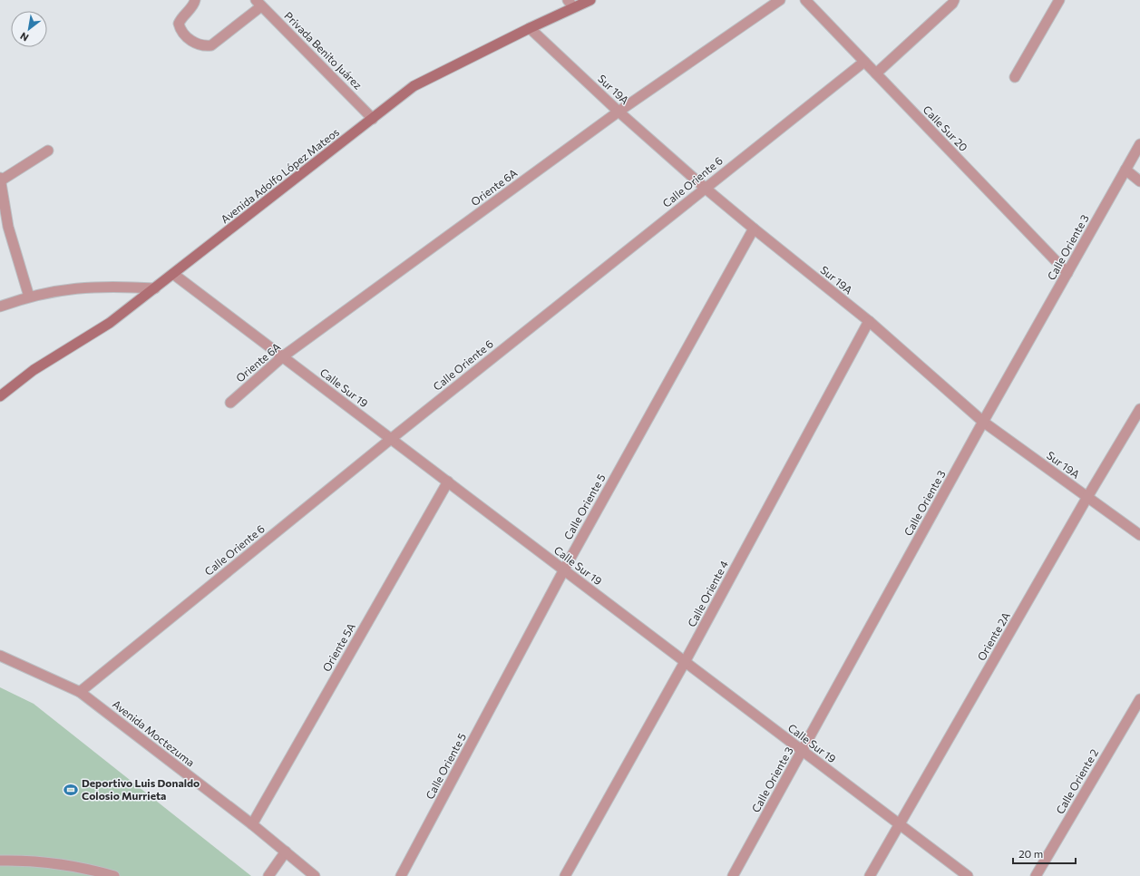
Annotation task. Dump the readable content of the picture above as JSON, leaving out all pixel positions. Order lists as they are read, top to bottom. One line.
{"streets":{"main road":["Avenida Adolfo López Mateos"],"street":["Privada Benito Juárez","Sur 19A","Calle Sur 20","Calle Oriente 6","Oriente 6A","Calle Oriente 3","Calle Sur 19","Calle Oriente 5","Calle Oriente 4","Oriente 2A","Oriente 5A","Avenida Moctezuma","Calle Oriente 2"]},"crossings":[["Privada Benito Juárez","Avenida Adolfo López Mateos"],["Sur 19A","Avenida Adolfo López Mateos"],["Sur 19A","Calle Oriente 6"],["Sur 19A","Oriente 6A"],["Sur 19A","Calle Oriente 3"],["Sur 19A","Calle Oriente 5"],["Sur 19A","Calle Oriente 4"],["Sur 19A","Oriente 2A"],["Calle Sur 20","Calle Oriente 6"],["Calle Sur 20","Calle Oriente 3"],["Avenida Adolfo López Mateos","Calle Sur 19"],["Calle Oriente 6","Calle Sur 19"],["Calle Oriente 6","Avenida Moctezuma"],["Oriente 6A","Calle Sur 19"],["Calle Oriente 3","Calle Sur 19"],["Calle Sur 19","Calle Oriente 5"],["Calle Sur 19","Calle Oriente 4"],["Calle Sur 19","Oriente 2A"],["Calle Sur 19","Oriente 5A"],["Oriente 5A","Avenida Moctezuma"]],"places":{"sports":["Deportivo Luis Donaldo Colosio Murrieta"]},"scale_bar":"20 m","north":"bottom left"}
